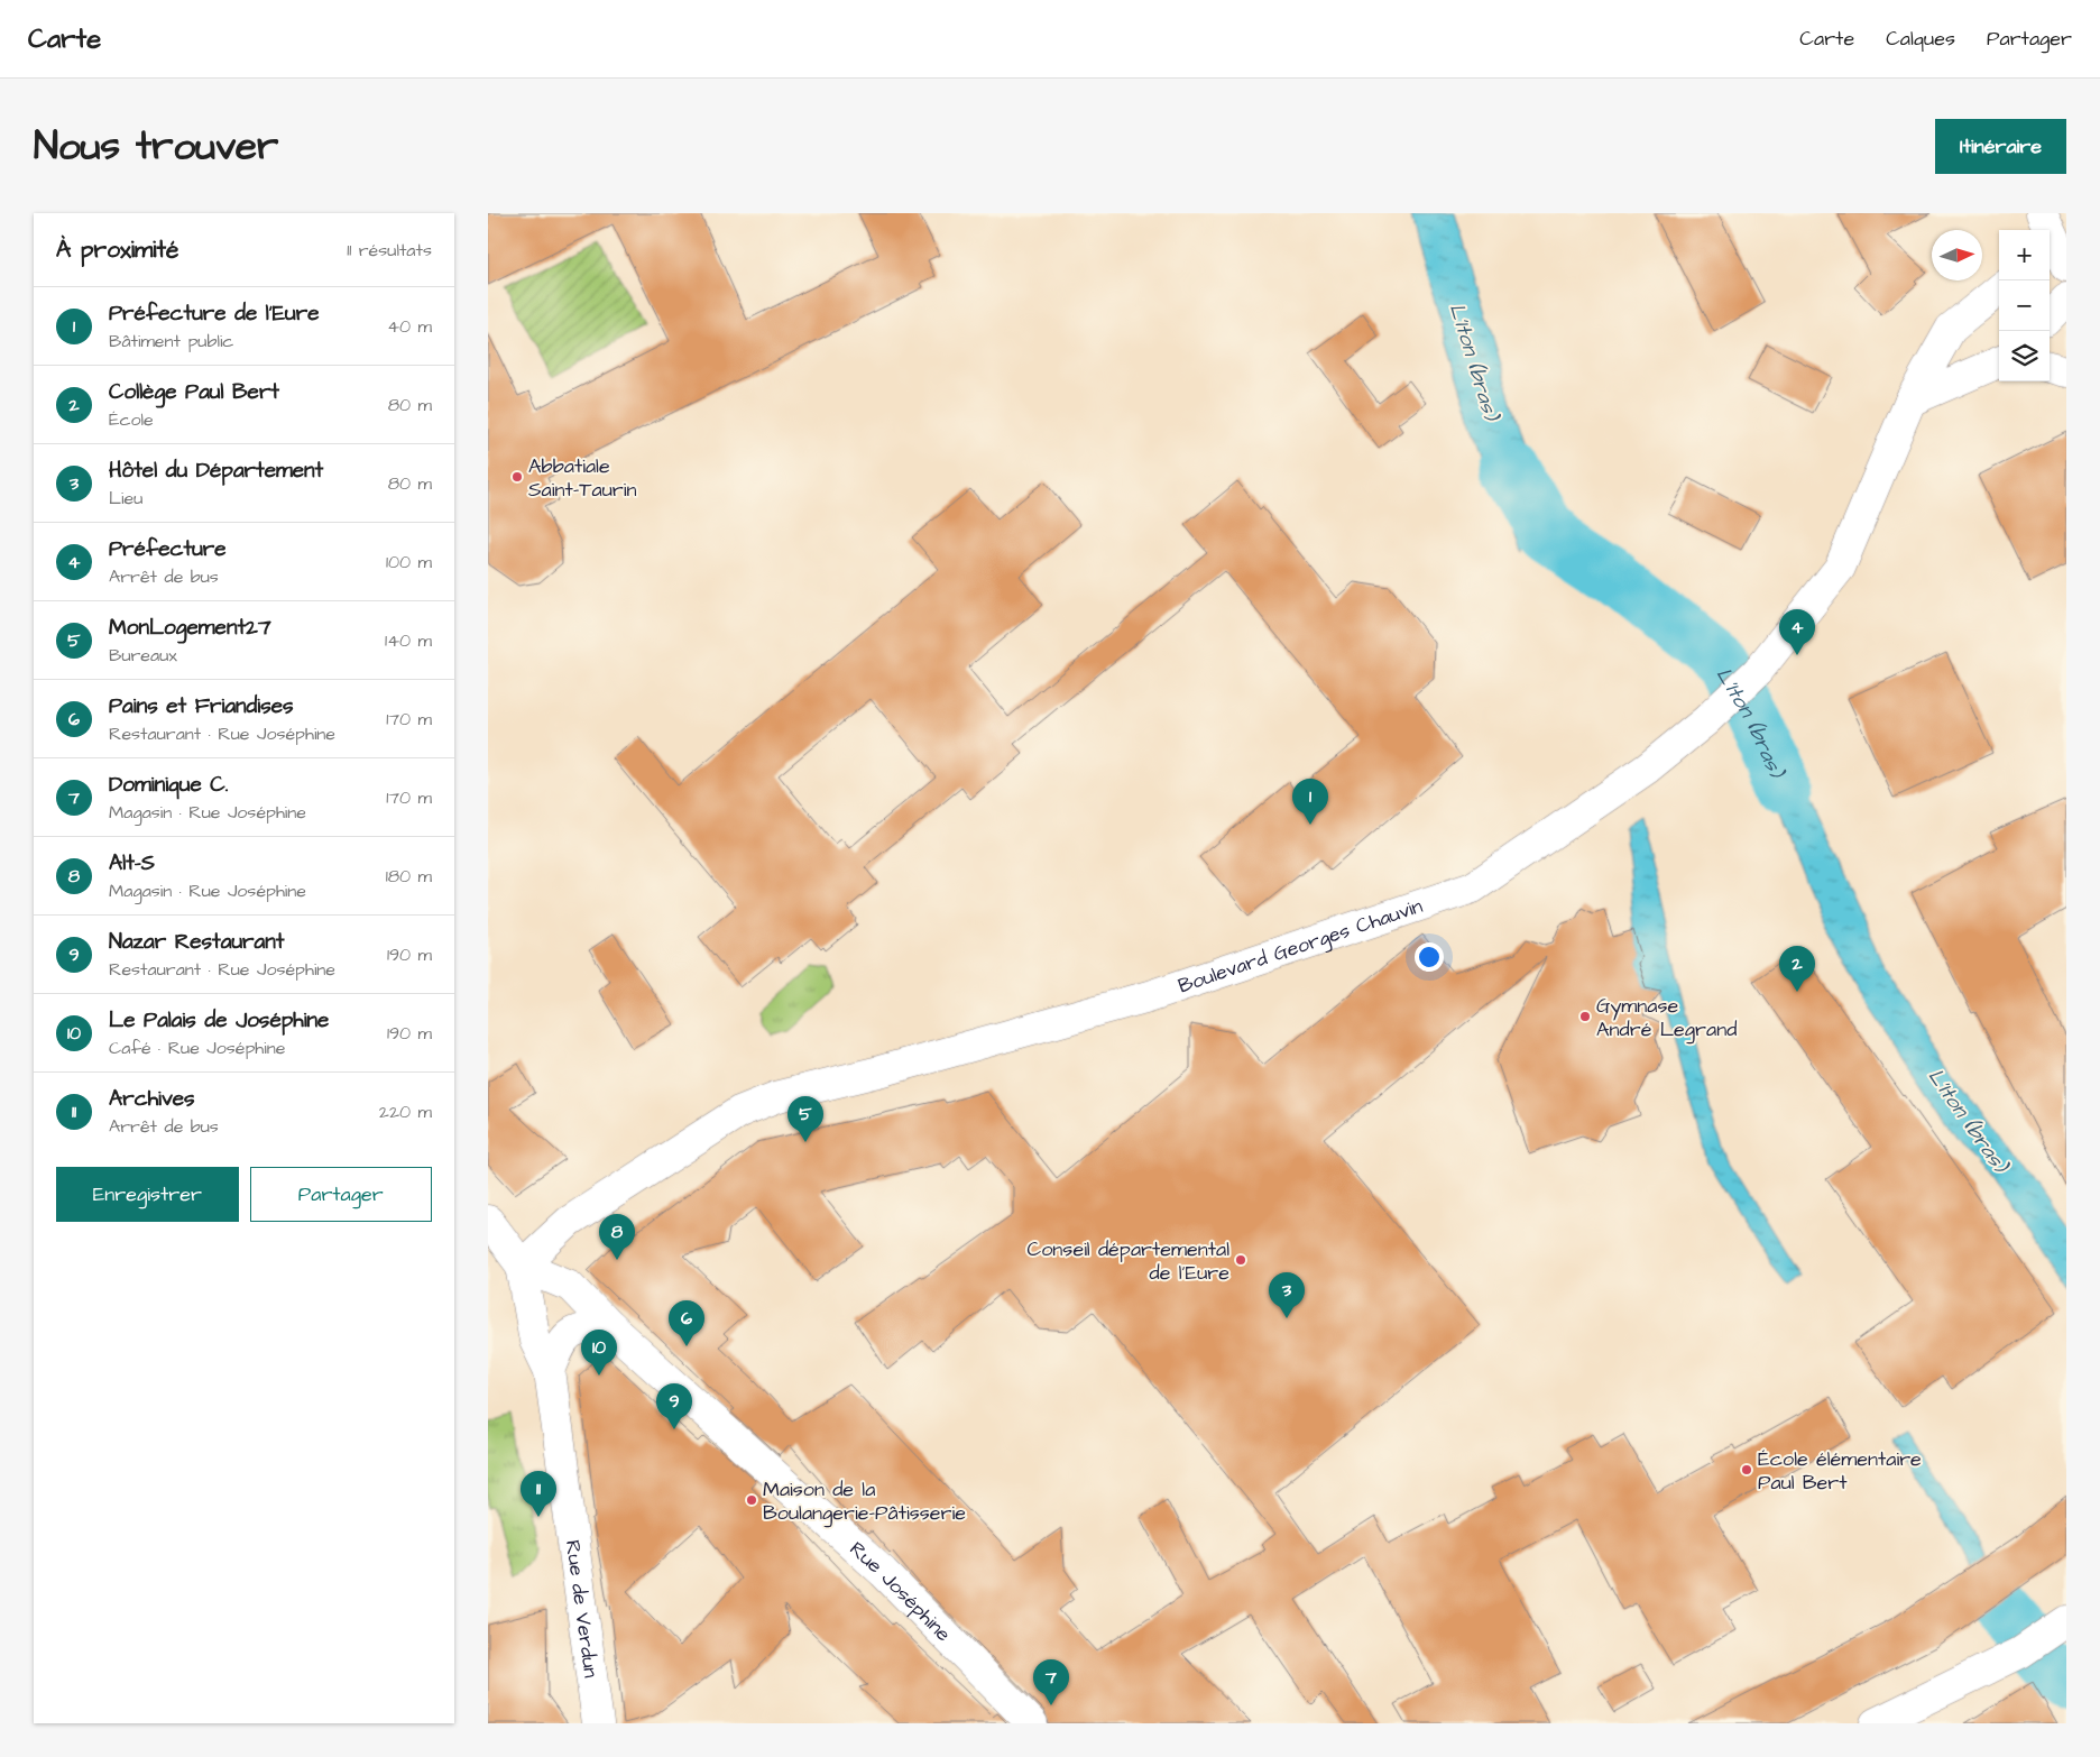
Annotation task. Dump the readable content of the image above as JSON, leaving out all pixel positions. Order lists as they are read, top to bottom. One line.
{"streets":{"street":["Boulevard Georges Chauvin","Rue Joséphine","Rue de Verdun"]},"crossings":[["Boulevard Georges Chauvin","Rue Joséphine"],["Boulevard Georges Chauvin","Rue de Verdun"],["Rue Joséphine","Rue de Verdun"]],"water":["L'Iton (bras)"],"places":["Abbatiale Saint-Taurin","Gymnase André Legrand","Conseil départemental de l'Eure","École élémentaire Paul Bert","Maison de la Boulangerie-Pâtisserie"],"north":"right","page":{"header":"Carte","nav":["Carte","Calques","Partager"],"title":"Nous trouver","buttons":["Itinéraire",["Enregistrer","Partager"]],"heading":["À proximité","11 résultats"],"map_buttons":["+","−"],"list":[{"mark":"1","name":"Préfecture de l'Eure","note":"Bâtiment public","value":"40 m"},{"mark":"2","name":"Collège Paul Bert","note":"École","value":"80 m"},{"mark":"3","name":"Hôtel du Département","note":"Lieu","value":"80 m"},{"mark":"4","name":"Préfecture","note":"Arrêt de bus","value":"100 m"},{"mark":"5","name":"MonLogement27","note":"Bureaux","value":"140 m"},{"mark":"6","name":"Pains et Friandises","note":"Restaurant · Rue Joséphine","value":"170 m"},{"mark":"7","name":"Dominique C.","note":"Magasin · Rue Joséphine","value":"170 m"},{"mark":"8","name":"Alt-S","note":"Magasin · Rue Joséphine","value":"180 m"},{"mark":"9","name":"Nazar Restaurant","note":"Restaurant · Rue Joséphine","value":"190 m"},{"mark":"10","name":"Le Palais de Joséphine","note":"Café · Rue Joséphine","value":"190 m"},{"mark":"11","name":"Archives","note":"Arrêt de bus","value":"220 m"}],"pins":["4","1","2","5","8","3","6","10","9","11","7"]}}
